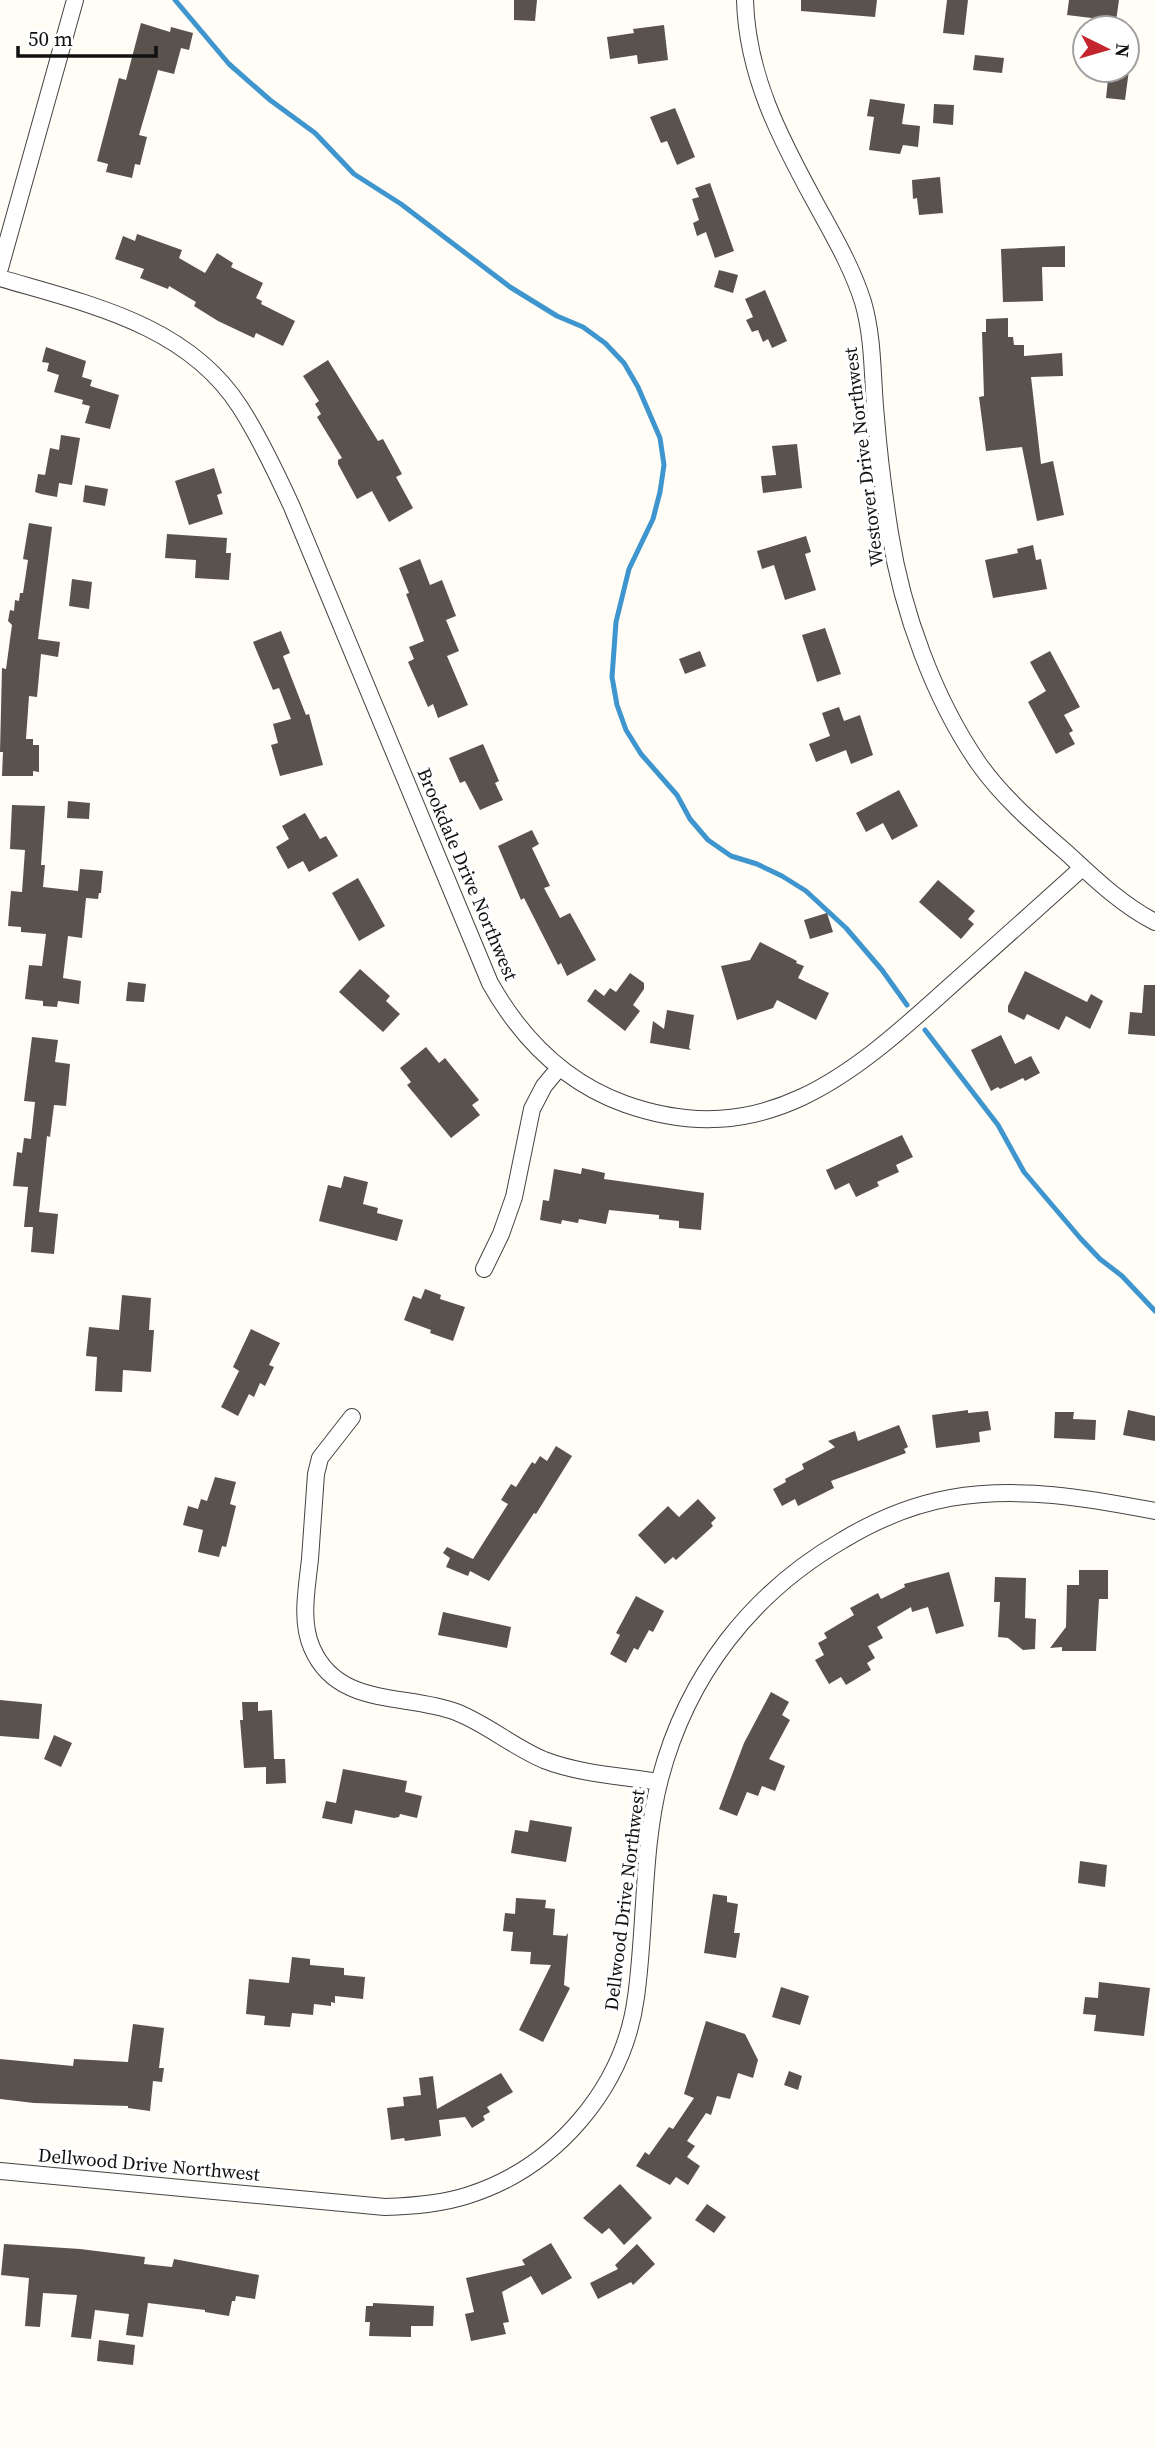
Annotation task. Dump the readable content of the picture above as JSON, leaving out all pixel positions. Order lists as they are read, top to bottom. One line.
{"streets":{"street":["Westover Drive Northwest","Brookdale Drive Northwest","Dellwood Drive Northwest"]},"crossings":[["Westover Drive Northwest","Brookdale Drive Northwest"]],"scale_bar":"50 m","north":"right"}
